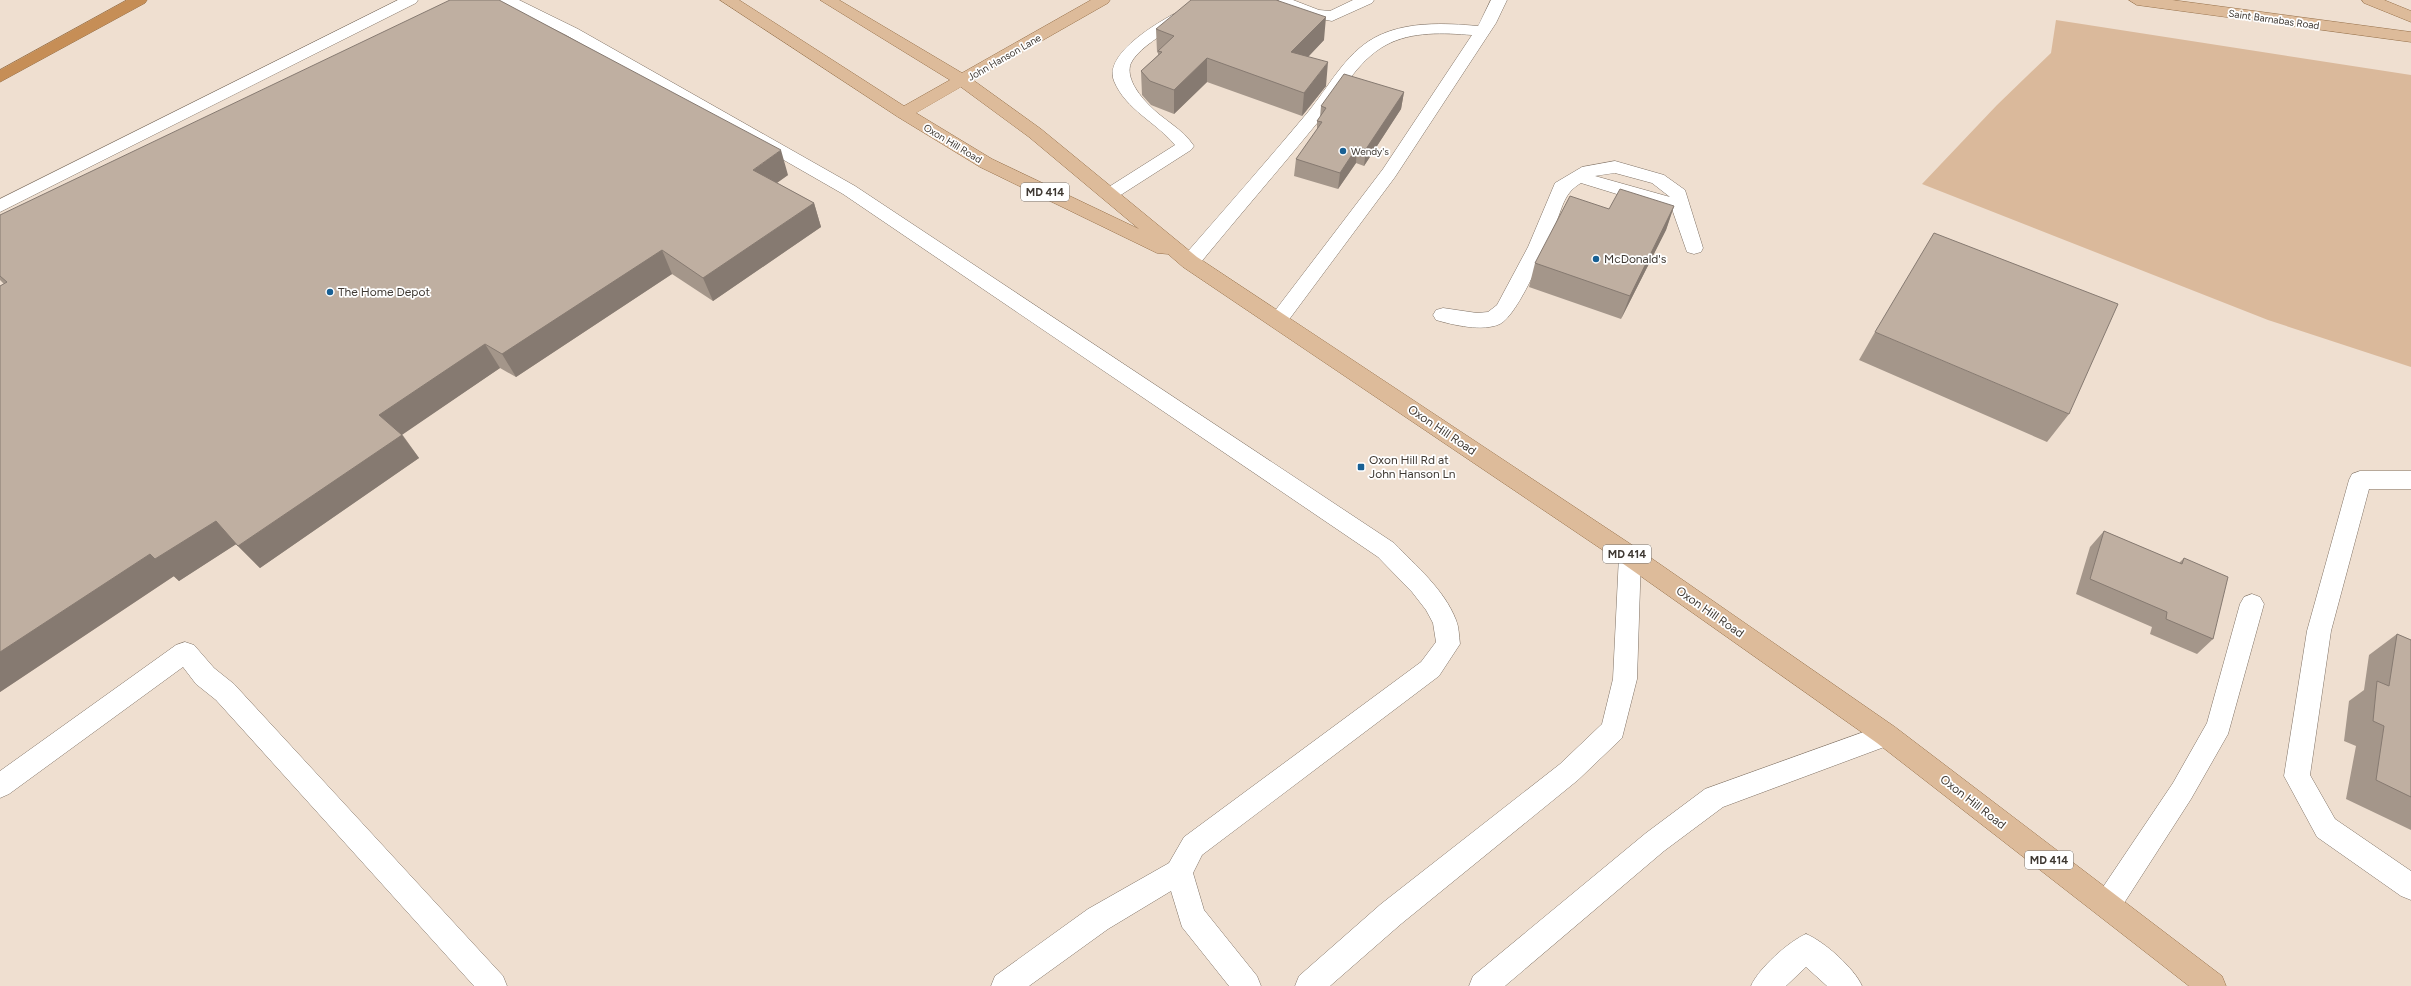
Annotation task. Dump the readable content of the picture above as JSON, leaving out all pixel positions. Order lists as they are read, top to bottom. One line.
{"streets":{"main road":["Saint Barnabas Road","John Hanson Lane","Oxon Hill Road","MD 414"]},"crossings":[["John Hanson Lane","Oxon Hill Road"]],"places":{"other":["Wendy's","McDonald's","The Home Depot"],"transit":["Oxon Hill Rd at John Hanson Ln"]}}
